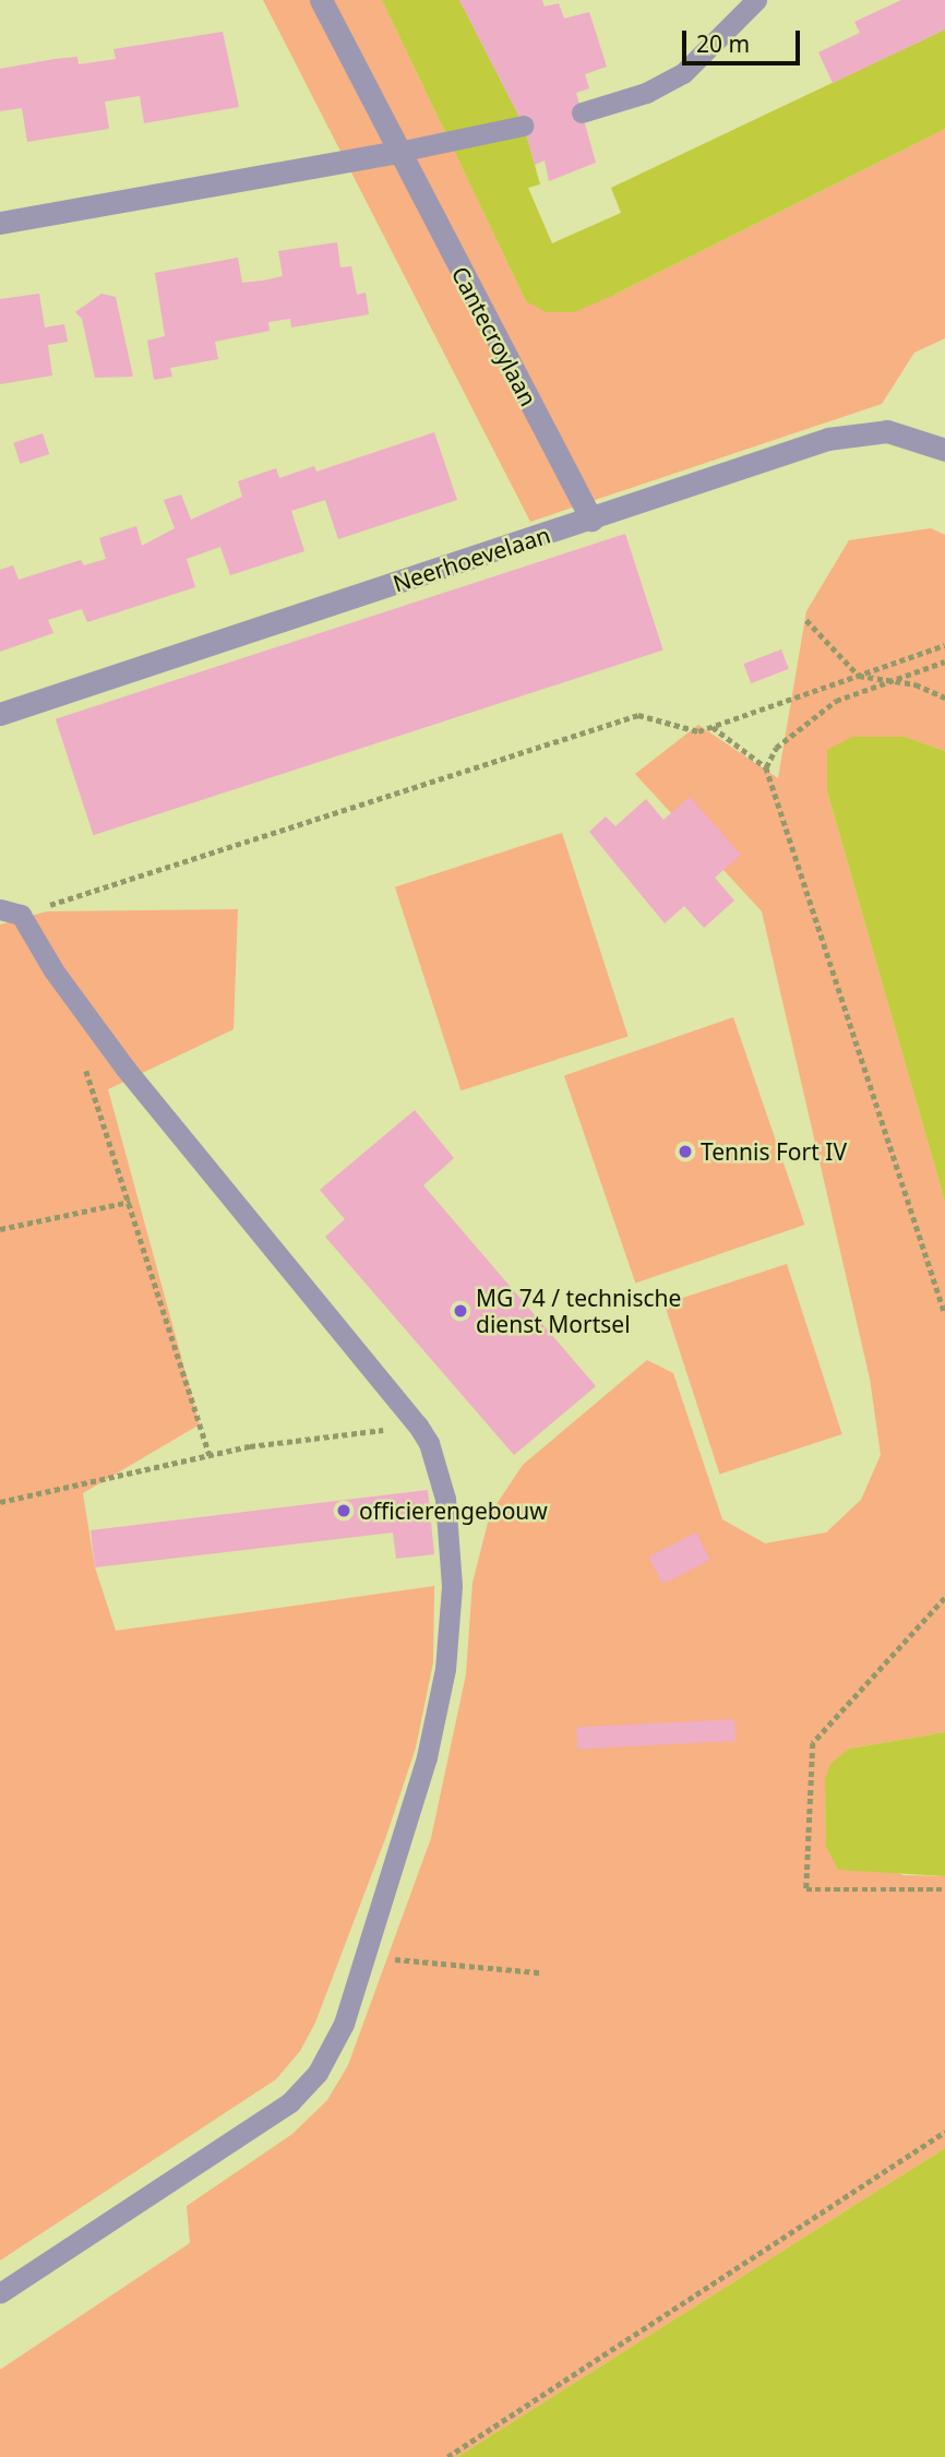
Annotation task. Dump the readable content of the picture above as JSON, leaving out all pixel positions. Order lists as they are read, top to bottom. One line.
{"streets":{"street":["Cantecroylaan","Neerhoevelaan"]},"crossings":[["Cantecroylaan","Neerhoevelaan"]],"places":["Tennis Fort IV","MG 74 / technische dienst Mortsel","officierengebouw"],"scale_bar":"20 m"}
